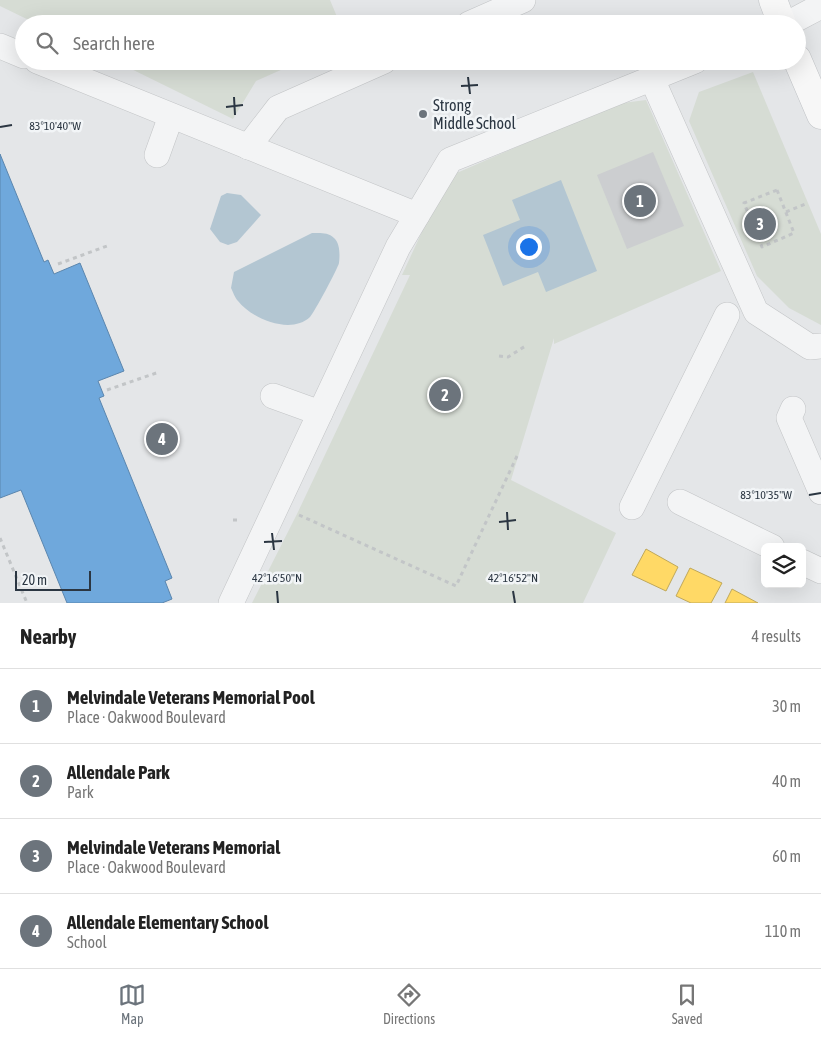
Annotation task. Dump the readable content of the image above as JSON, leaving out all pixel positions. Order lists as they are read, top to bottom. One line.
{"places":["Strong Middle School"],"scale_bar":"20 m","page":{"search":"Search here","pins":["1","3","2","4"],"scale":"20 m","heading":["Nearby","4 results"],"list":[{"mark":"1","name":"Melvindale Veterans Memorial Pool","note":"Place · Oakwood Boulevard","value":"30 m"},{"mark":"2","name":"Allendale Park","note":"Park","value":"40 m"},{"mark":"3","name":"Melvindale Veterans Memorial","note":"Place · Oakwood Boulevard","value":"60 m"},{"mark":"4","name":"Allendale Elementary School","note":"School","value":"110 m"}],"nav":["Map","Directions","Saved"]},"coordinates":["83°10'40\"W","83°10'35\"W","42°16'50\"N","42°16'52\"N"]}
